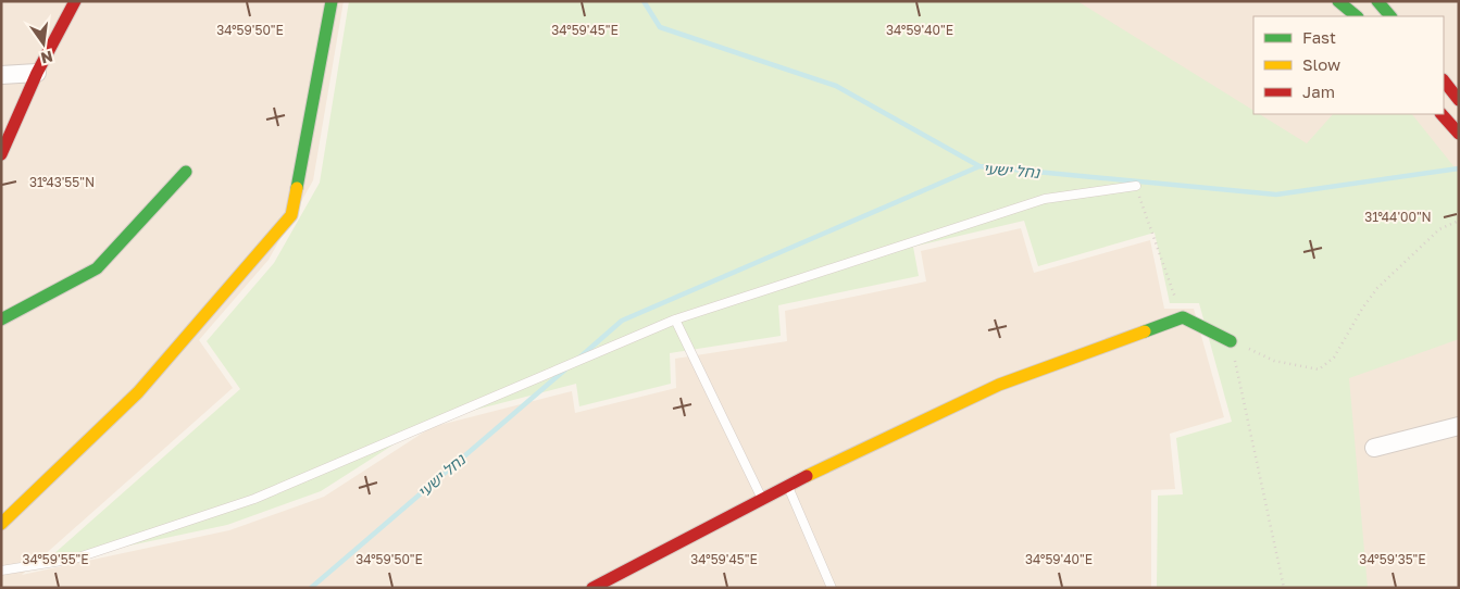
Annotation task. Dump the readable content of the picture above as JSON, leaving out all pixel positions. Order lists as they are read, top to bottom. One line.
{"water":["נחל ישעי"],"legend":["Fast","Slow","Jam"],"north":"bottom","coordinates":["34°59'50\"E","34°59'45\"E","34°59'40\"E","31°43'55\"N","31°44'00\"N","34°59'55\"E","34°59'35\"E"]}
